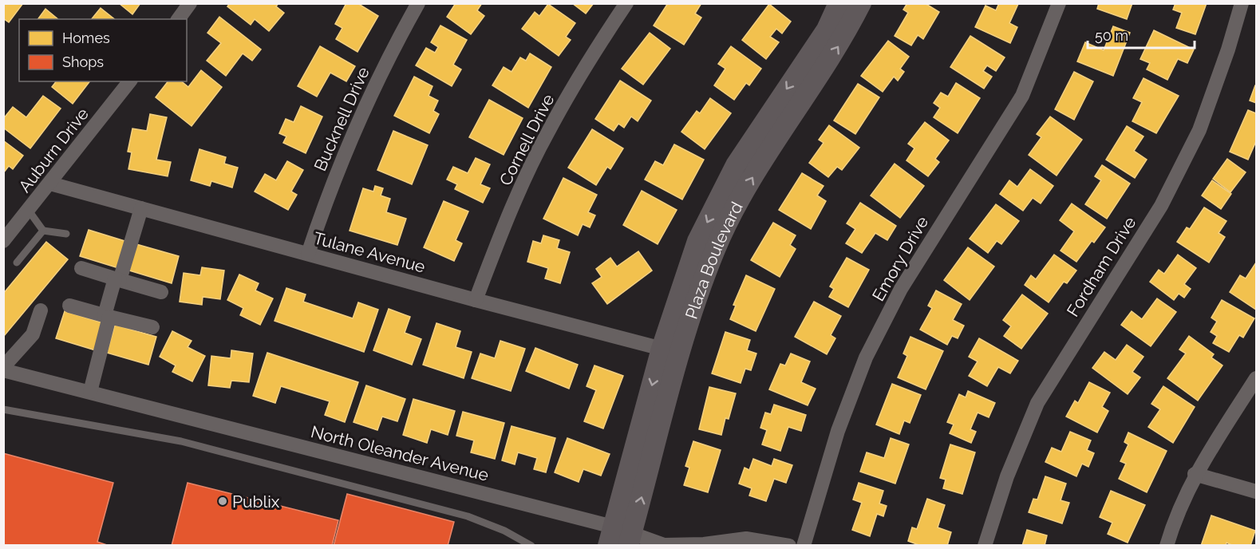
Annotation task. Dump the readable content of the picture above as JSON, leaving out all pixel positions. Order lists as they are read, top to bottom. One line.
{"streets":{"street":["Bucknell Drive","Cornell Drive","Auburn Drive","Tulane Avenue","Emory Drive","Plaza Boulevard","Fordham Drive","North Oleander Avenue"]},"crossings":[["Bucknell Drive","Tulane Avenue"],["Cornell Drive","Tulane Avenue"],["Auburn Drive","Tulane Avenue"],["Tulane Avenue","Plaza Boulevard"],["Plaza Boulevard","North Oleander Avenue"]],"places":["Publix"],"legend":["Homes","Shops"],"scale_bar":"50 m"}
